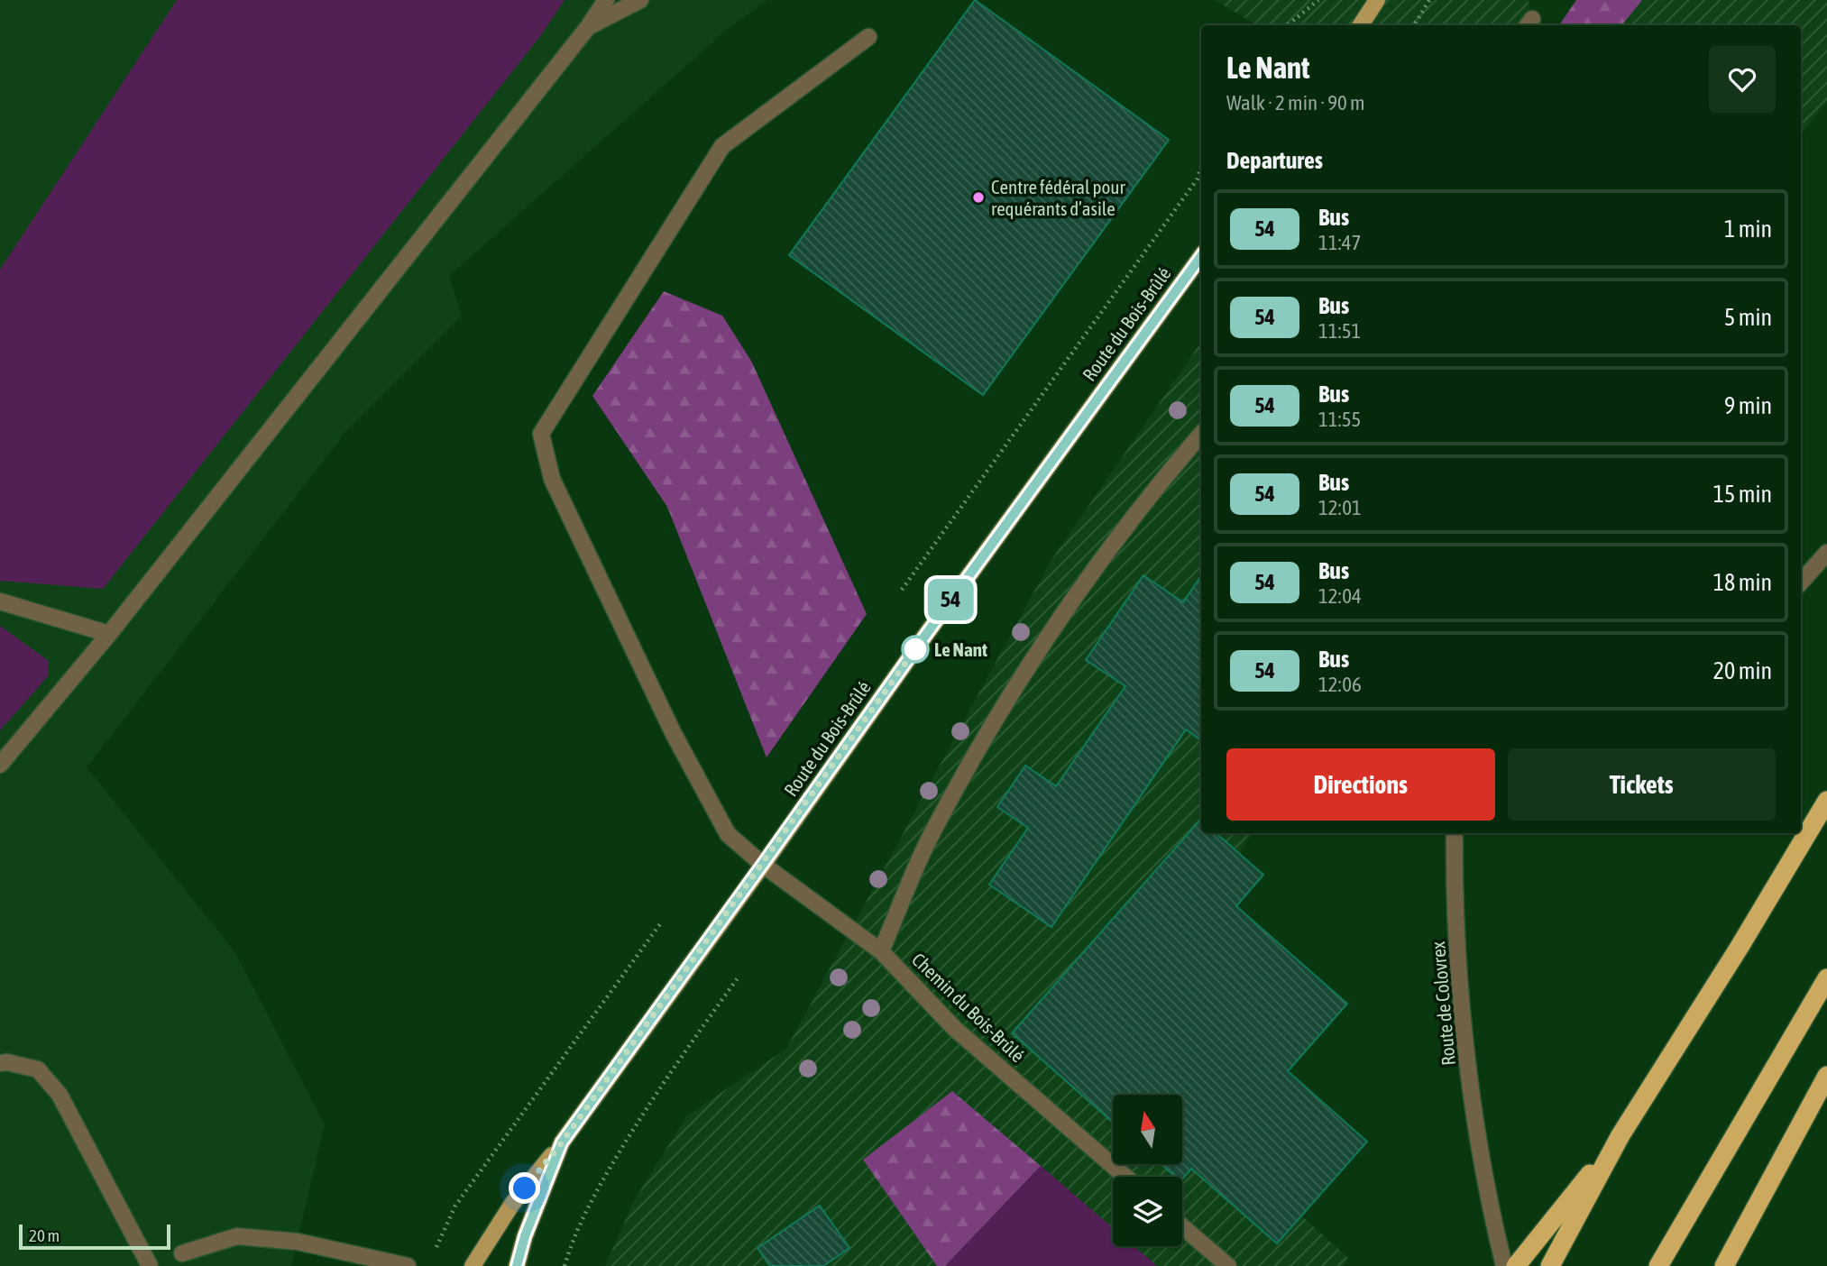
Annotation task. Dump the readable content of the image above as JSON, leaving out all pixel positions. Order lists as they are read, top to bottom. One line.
{"streets":{"main road":["Route du Bois-Brûlé"],"street":["Route de Colovrex","Chemin du Bois-Brûlé"]},"crossings":[["Route du Bois-Brûlé","Chemin du Bois-Brûlé"]],"places":["Centre fédéral pour requérants d’asile","Le Nant"],"lines":["bus line 54"],"scale_bar":"20 m","north":"top","page":{"on_map":"54","heading":[["Le Nant","Walk · 2 min · 90 m"],"Departures"],"list":[{"mark":"54","name":"Bus","note":"11:47","value":"1 min"},{"mark":"54","name":"Bus","note":"11:51","value":"5 min"},{"mark":"54","name":"Bus","note":"11:55","value":"9 min"},{"mark":"54","name":"Bus","note":"12:01","value":"15 min"},{"mark":"54","name":"Bus","note":"12:04","value":"18 min"},{"mark":"54","name":"Bus","note":"12:06","value":"20 min"}],"buttons":["Directions","Tickets"],"scale":"20 m"}}
